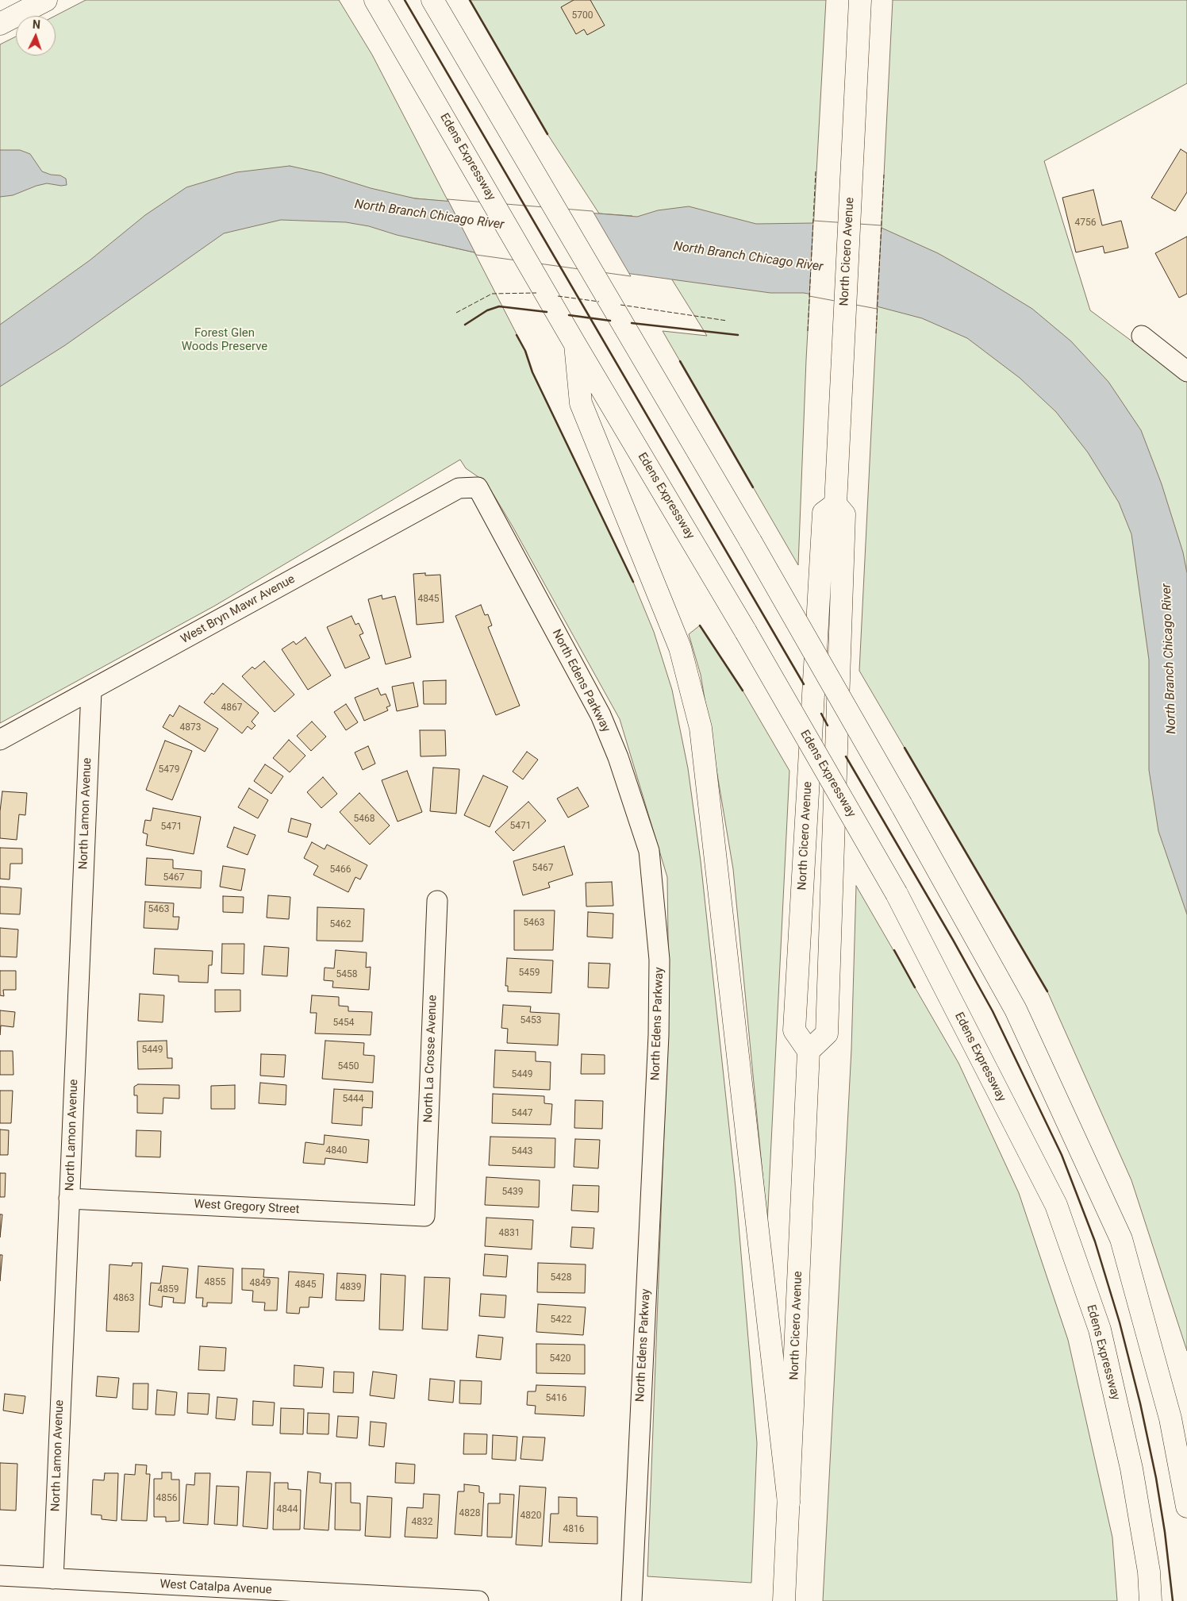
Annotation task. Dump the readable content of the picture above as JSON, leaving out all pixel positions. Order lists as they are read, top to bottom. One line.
{"streets":{"main road":["Edens Expressway","North Cicero Avenue"],"street":["West Bryn Mawr Avenue","North Edens Parkway","North Lamon Avenue","North La Crosse Avenue","West Gregory Street","West Catalpa Avenue"]},"crossings":[["West Bryn Mawr Avenue","North Edens Parkway"],["West Bryn Mawr Avenue","North Lamon Avenue"],["North Lamon Avenue","West Gregory Street"],["North Lamon Avenue","West Catalpa Avenue"],["North La Crosse Avenue","West Gregory Street"]],"water":["North Branch Chicago River"],"parks":["Forest Glen Woods Preserve"],"house_numbers":["5700","4756","4845","4867","4873","5479","5468","5471","5471","5467","5466","5467","5463","5463","5462","5459","5458","5453","5454","5449","5450","5449","5444","5447","4840","5443","5439","4831","5428","4855","4849","4845","4839","4859","4863","5422","5420","5416","4856","4844","4828","4820","4832","4816"],"north":"top"}
